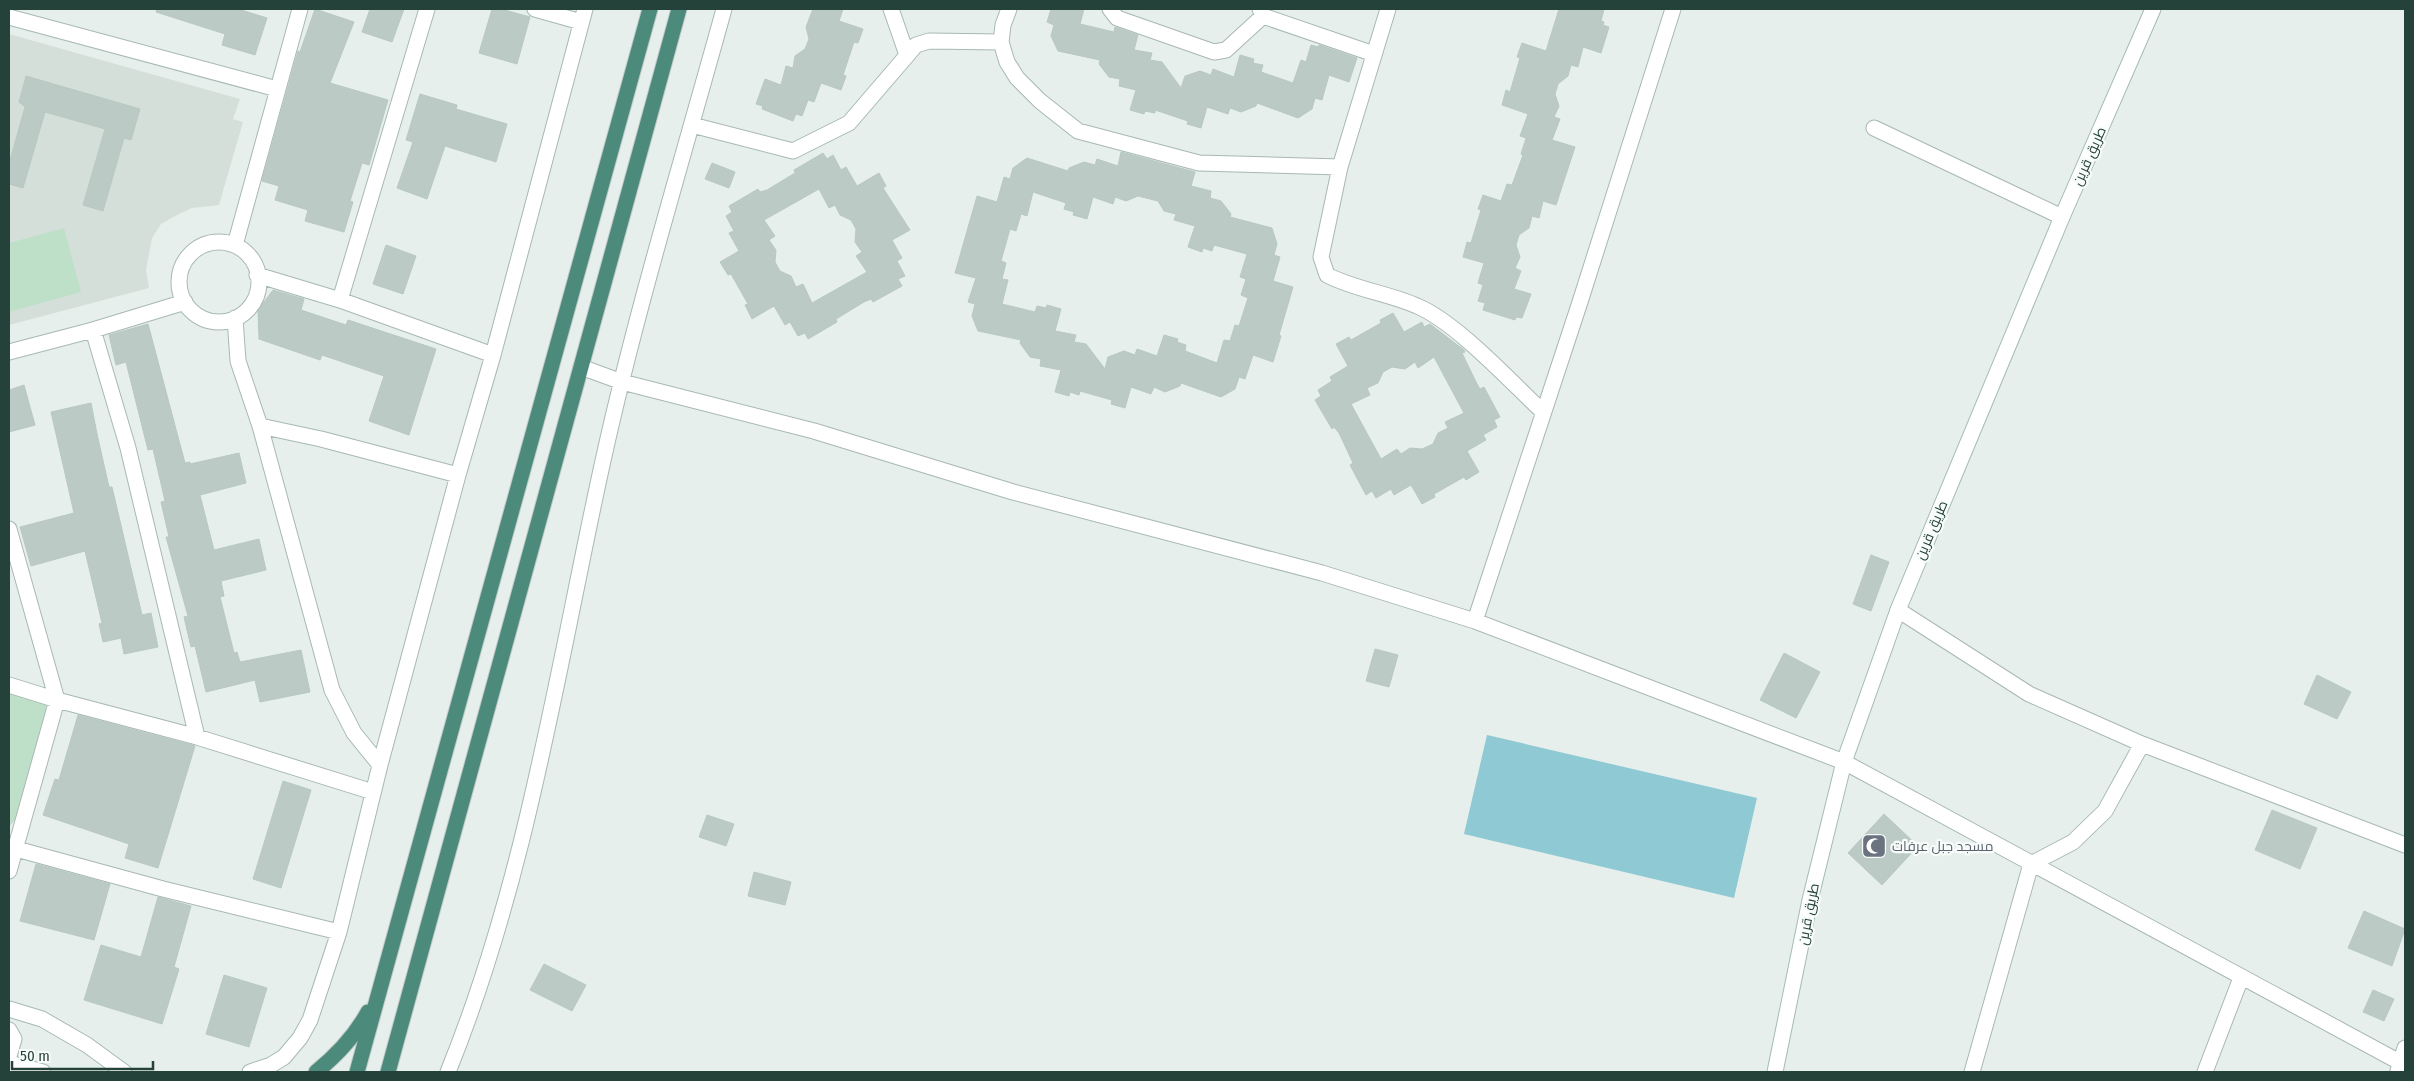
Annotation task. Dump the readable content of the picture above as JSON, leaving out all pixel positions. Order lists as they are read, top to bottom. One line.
{"streets":{"street":["طريق قرين"]},"places":{"mosque":["مسجد جبل عرفات"]},"scale_bar":"50 m"}
